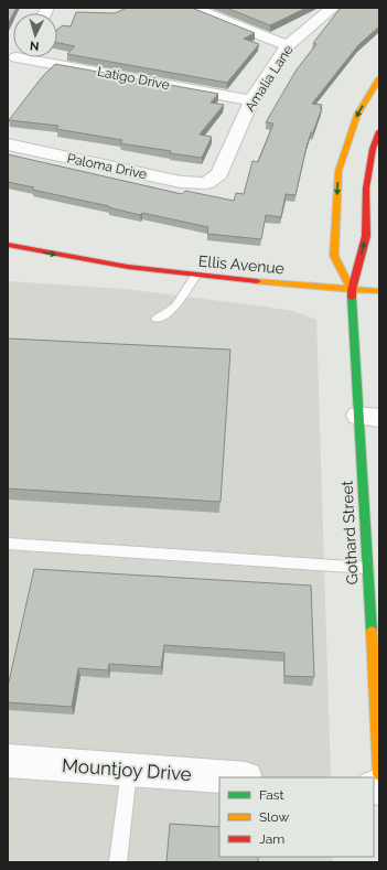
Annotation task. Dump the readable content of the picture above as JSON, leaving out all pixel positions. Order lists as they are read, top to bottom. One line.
{"streets":{"street":["Latigo Drive","Amalia Lane","Paloma Drive","Ellis Avenue","Gothard Street","Mountjoy Drive"]},"crossings":[["Latigo Drive","Amalia Lane"],["Amalia Lane","Paloma Drive"],["Ellis Avenue","Gothard Street"]],"legend":["Fast","Slow","Jam"],"north":"bottom"}
